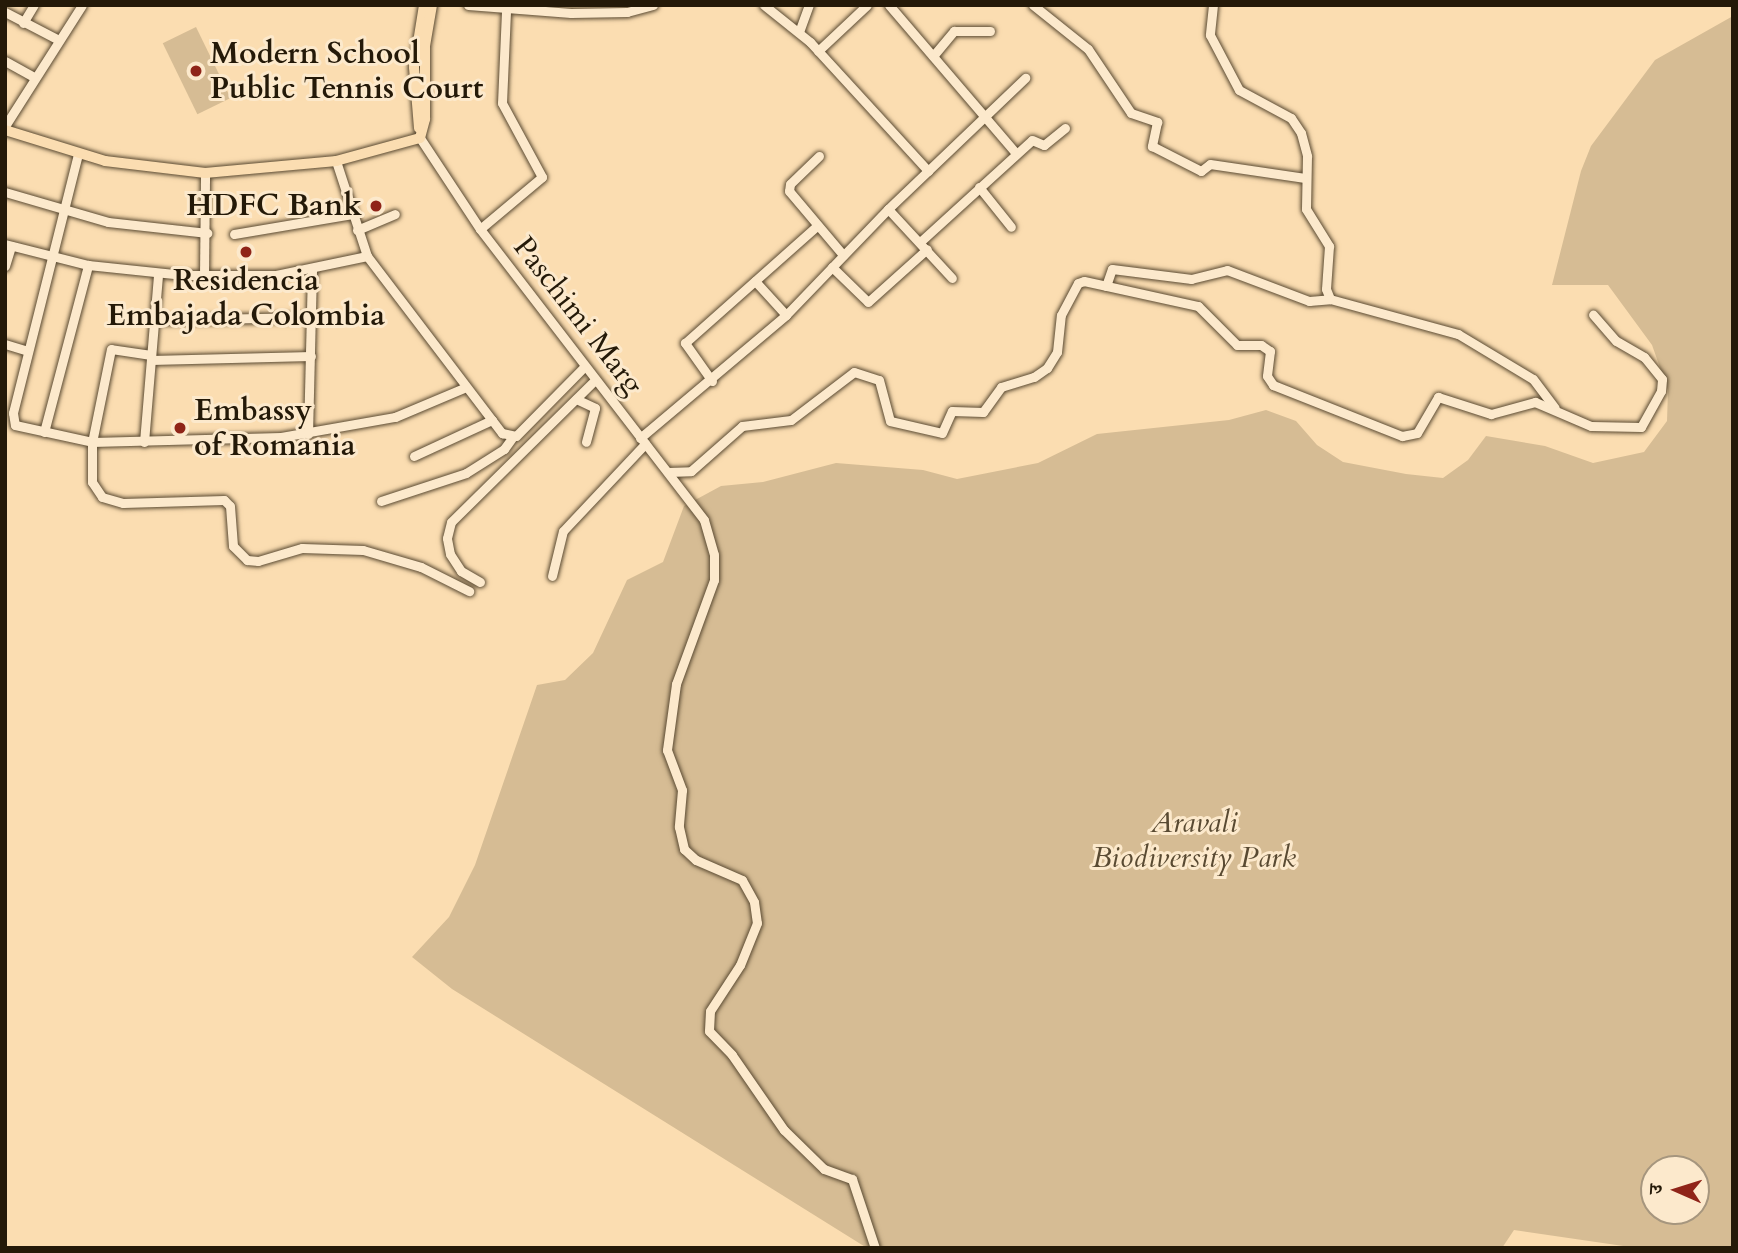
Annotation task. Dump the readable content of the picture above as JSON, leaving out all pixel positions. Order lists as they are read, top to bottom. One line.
{"streets":{"street":["Paschimi Marg"]},"parks":["Aravali Biodiversity Park"],"places":["Modern School Public Tennis Court","HDFC Bank","Residencia Embajada Colombia","Embassy of Romania"],"north":"left"}
